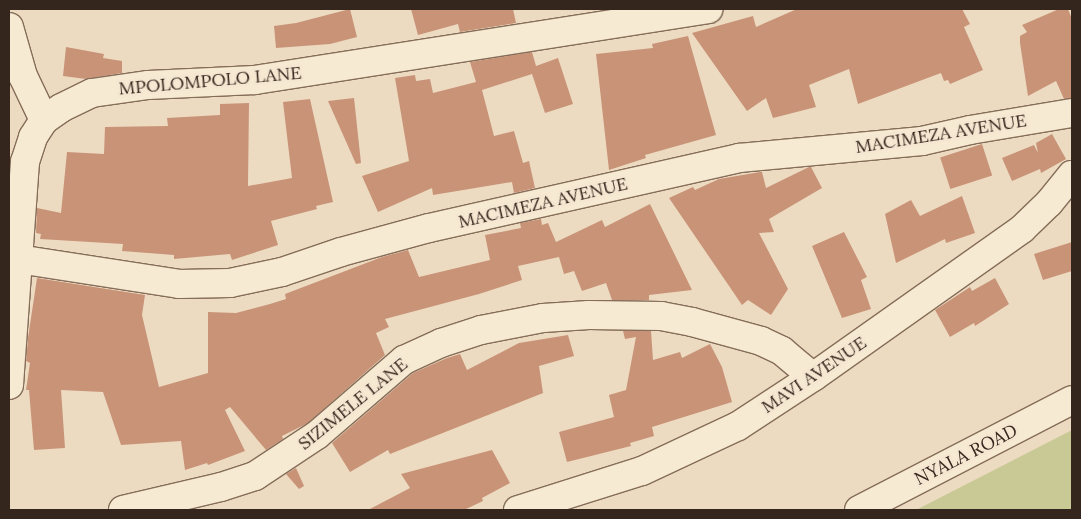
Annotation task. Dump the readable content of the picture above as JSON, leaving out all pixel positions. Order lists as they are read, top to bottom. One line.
{"streets":{"street":["MPOLOMPOLO LANE","MACIMEZA AVENUE","MAVI AVENUE","SIZIMELE LANE","NYALA ROAD"]},"crossings":[["MPOLOMPOLO LANE","MACIMEZA AVENUE"],["MAVI AVENUE","SIZIMELE LANE"]]}
